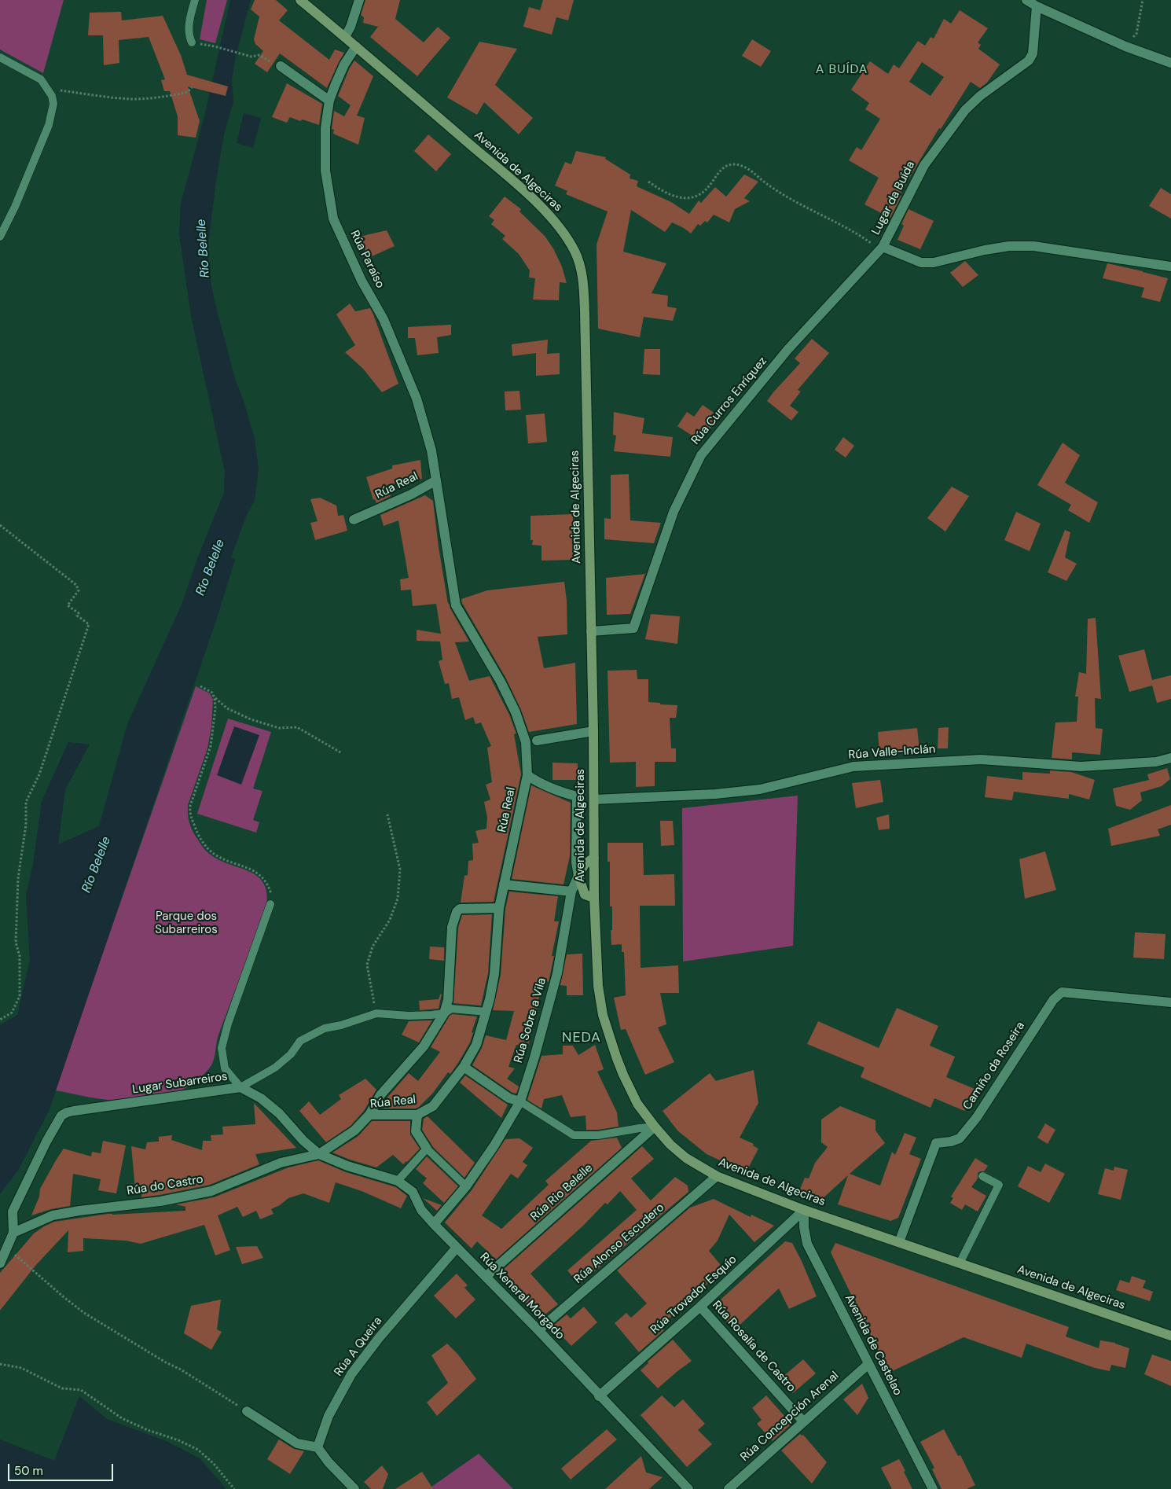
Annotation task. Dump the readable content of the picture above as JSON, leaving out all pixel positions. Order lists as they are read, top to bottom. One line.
{"streets":{"main road":["Avenida de Algeciras"],"street":["Lugar da Buída","Rúa Paraíso","Rúa Curros Enríquez","Rúa Real","Rúa Valle-Inclán","Rúa Sobre a Vila","Camiño da Roseira","Lugar Subarreiros","Rúa do Castro","Rúa Rio Belelle","Rúa Alonso Escudero","Rúa Trovador Esquío","Rúa Xeneral Morgado","Avenida de Castelao","Rúa A Queira","Rúa Rosalía de Castro","Rúa Concepción Arenal"]},"crossings":[["Avenida de Algeciras","Rúa Paraíso"],["Avenida de Algeciras","Rúa Curros Enríquez"],["Avenida de Algeciras","Rúa Valle-Inclán"],["Avenida de Algeciras","Camiño da Roseira"],["Avenida de Algeciras","Rúa Rio Belelle"],["Avenida de Algeciras","Rúa Alonso Escudero"],["Avenida de Algeciras","Rúa Trovador Esquío"],["Avenida de Algeciras","Avenida de Castelao"],["Lugar da Buída","Rúa Curros Enríquez"],["Rúa Paraíso","Rúa Real"],["Rúa Real","Lugar Subarreiros"],["Rúa Real","Rúa do Castro"],["Rúa Real","Rúa Xeneral Morgado"],["Rúa Sobre a Vila","Rúa Xeneral Morgado"],["Lugar Subarreiros","Rúa do Castro"],["Lugar Subarreiros","Rúa Xeneral Morgado"],["Rúa do Castro","Rúa Xeneral Morgado"],["Rúa Rio Belelle","Rúa Xeneral Morgado"],["Rúa Alonso Escudero","Rúa Xeneral Morgado"],["Rúa Trovador Esquío","Rúa Xeneral Morgado"],["Rúa Trovador Esquío","Avenida de Castelao"],["Rúa Trovador Esquío","Rúa Rosalía de Castro"],["Rúa Xeneral Morgado","Rúa A Queira"],["Avenida de Castelao","Rúa Concepción Arenal"],["Rúa Rosalía de Castro","Rúa Concepción Arenal"]],"districts":["A BUÍDA","NEDA"],"water":["Río Belelle"],"parks":["Parque dos Subarreiros"],"scale_bar":"50 m"}
